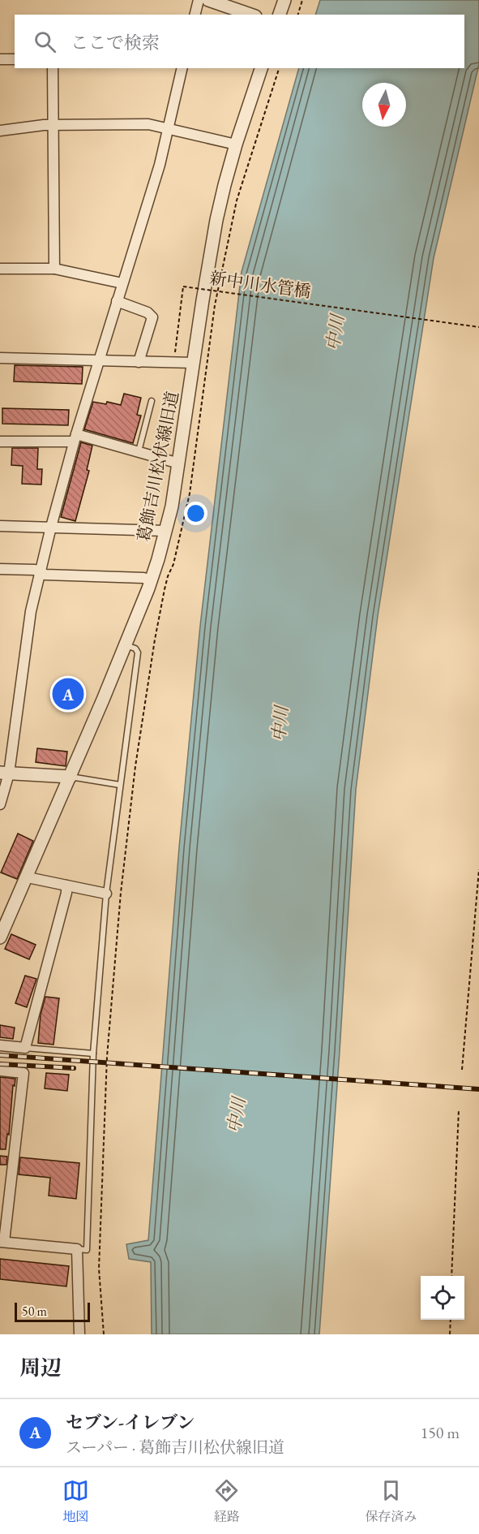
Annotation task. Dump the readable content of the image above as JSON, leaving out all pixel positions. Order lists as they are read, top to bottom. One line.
{"streets":{"street":["葛飾吉川松伏線旧道"],"path":["新中川水管橋"]},"water":["中川"],"scale_bar":"50 m","north":"bottom","page":{"search":"ここで検索","pins":"A","scale":"50 m","heading":"周辺","list":[{"mark":"A","name":"セブン-イレブン","note":"スーパー · 葛飾吉川松伏線旧道","value":"150 m"}],"nav":["地図","経路","保存済み"]}}
